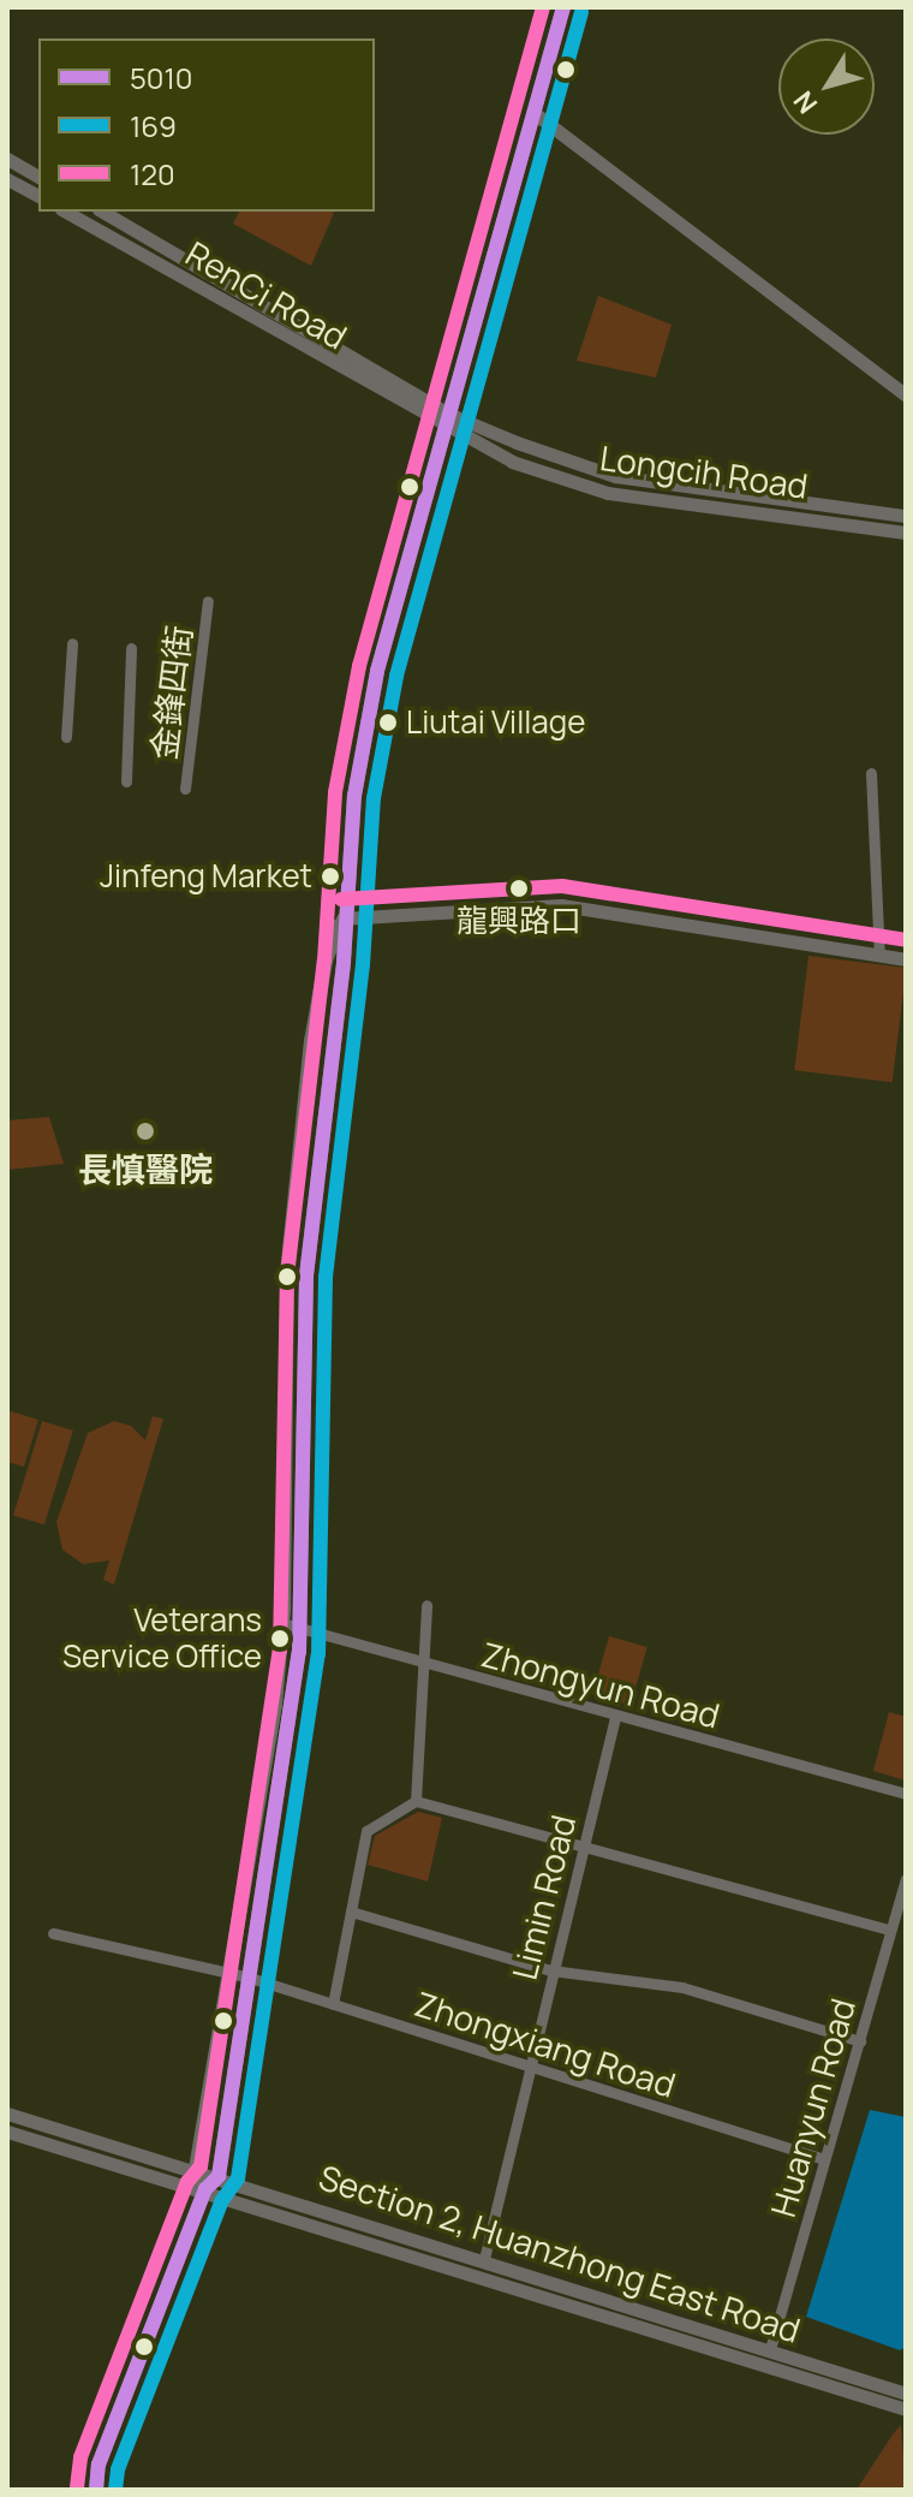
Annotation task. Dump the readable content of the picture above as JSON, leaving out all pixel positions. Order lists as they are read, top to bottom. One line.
{"streets":{"street":["RenCi Road","Longcih Road","金鋒四街","Zhongyun Road","Limin Road","Zhongxiang Road","Huanyun Road","Section 2, Huanzhong East Road"]},"crossings":[["RenCi Road","Longcih Road"],["Zhongyun Road","Limin Road"],["Limin Road","Zhongxiang Road"],["Limin Road","Section 2, Huanzhong East Road"],["Zhongxiang Road","Huanyun Road"],["Huanyun Road","Section 2, Huanzhong East Road"]],"places":["Liutai Village","Jinfeng Market","龍興路口","長慎醫院","Veterans Service Office"],"lines":["transit line 5010","transit line 120","transit line 169"],"legend":["5010","169","120"],"north":"bottom left"}
